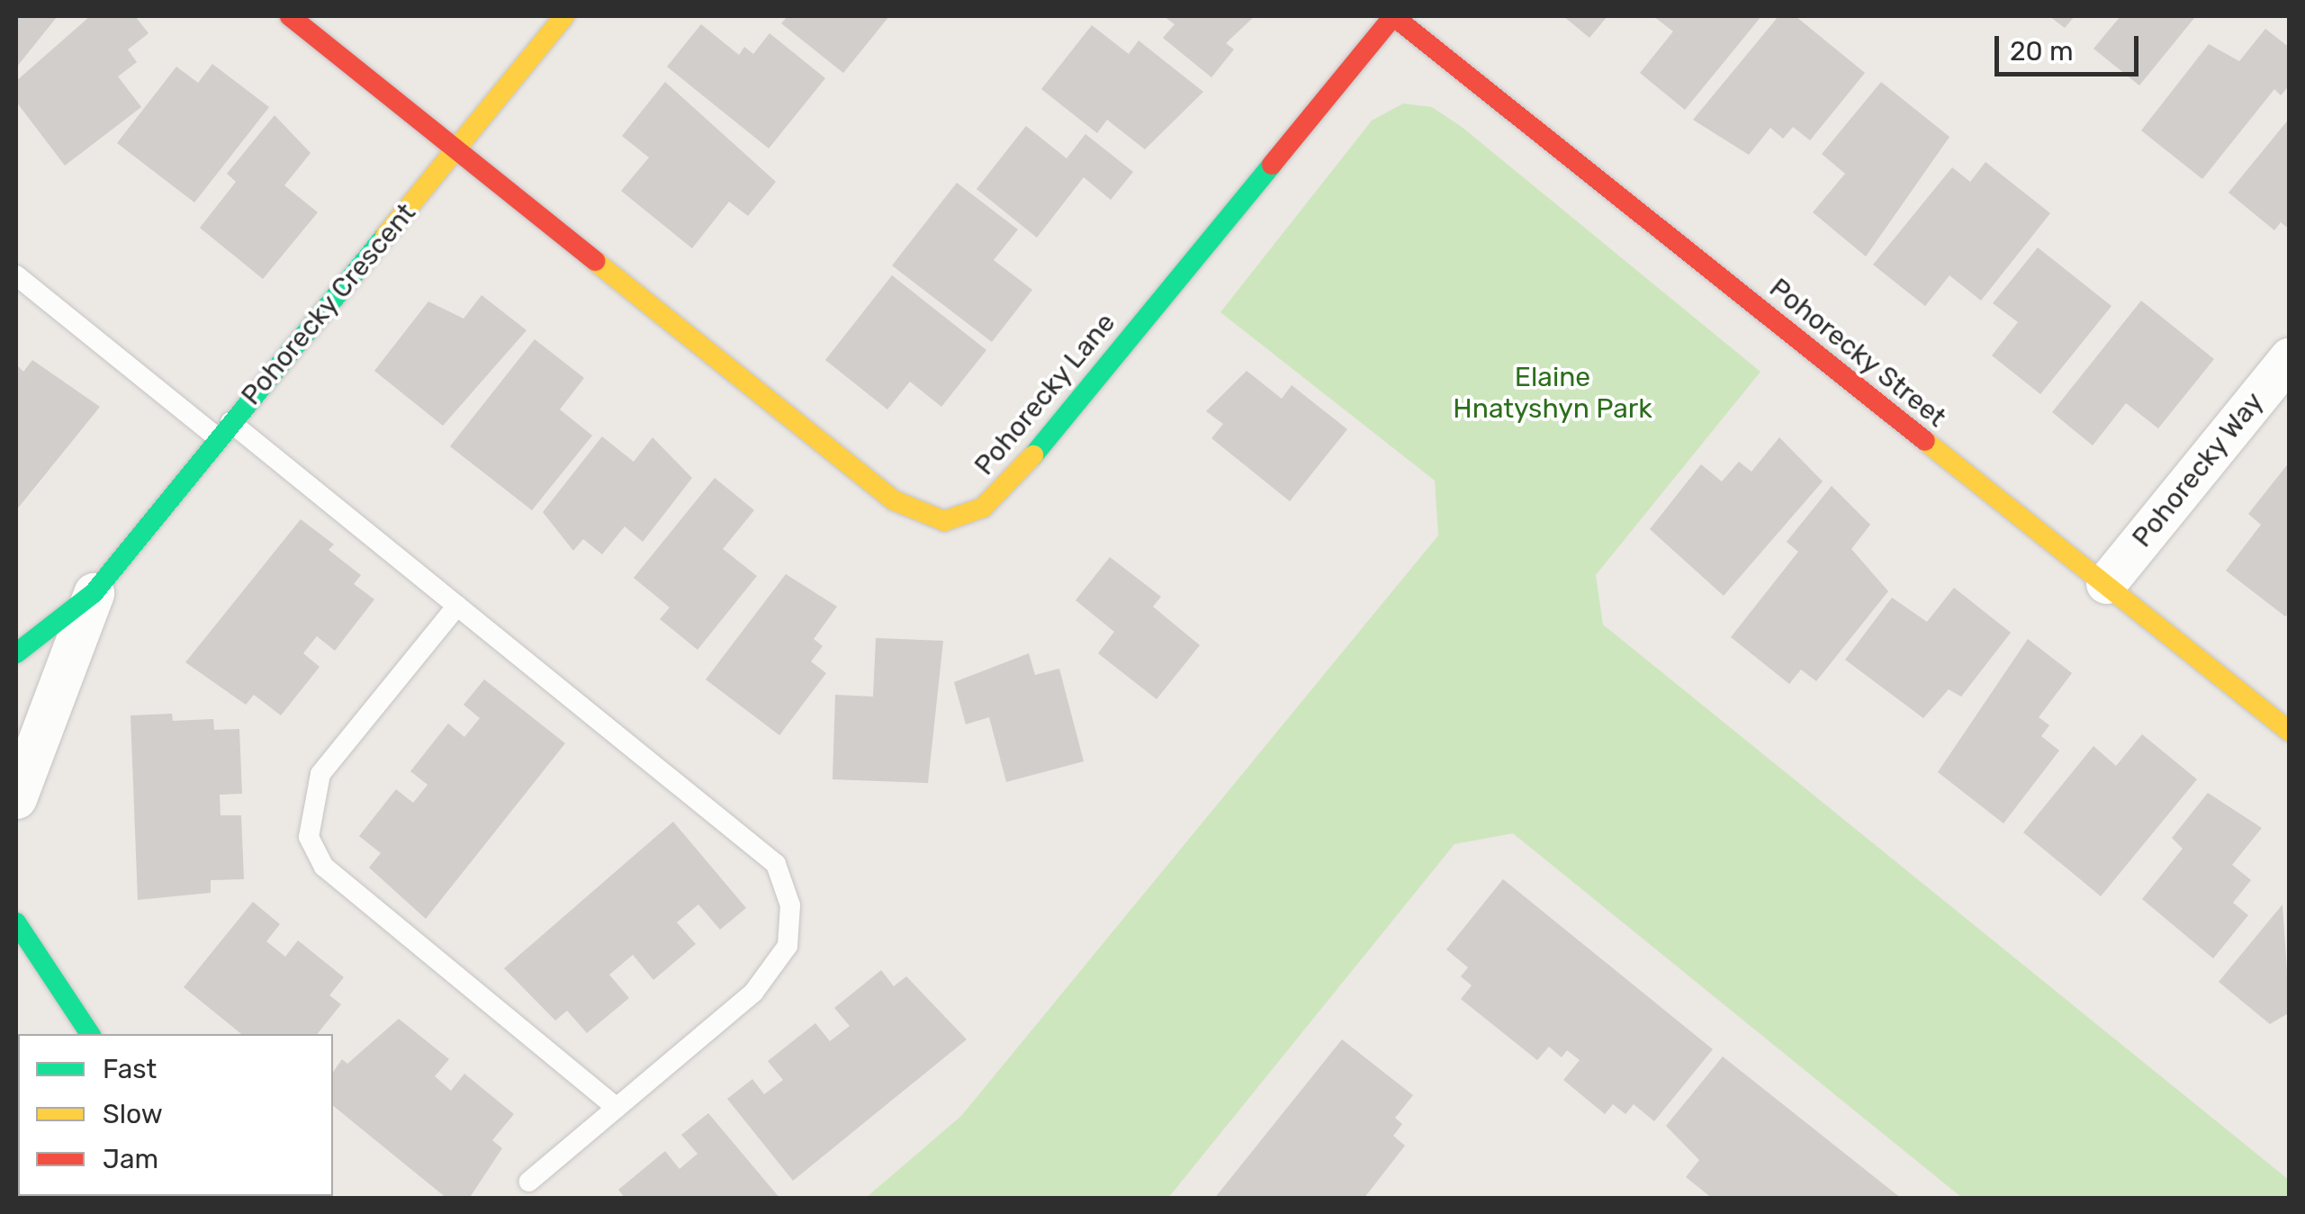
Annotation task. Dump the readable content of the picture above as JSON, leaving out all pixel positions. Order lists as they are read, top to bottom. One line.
{"streets":{"street":["Pohorecky Crescent","Pohorecky Street","Pohorecky Lane","Pohorecky Way"]},"crossings":[["Pohorecky Crescent","Pohorecky Lane"],["Pohorecky Street","Pohorecky Lane"],["Pohorecky Street","Pohorecky Way"]],"parks":["Elaine Hnatyshyn Park"],"legend":["Fast","Slow","Jam"],"scale_bar":"20 m"}
